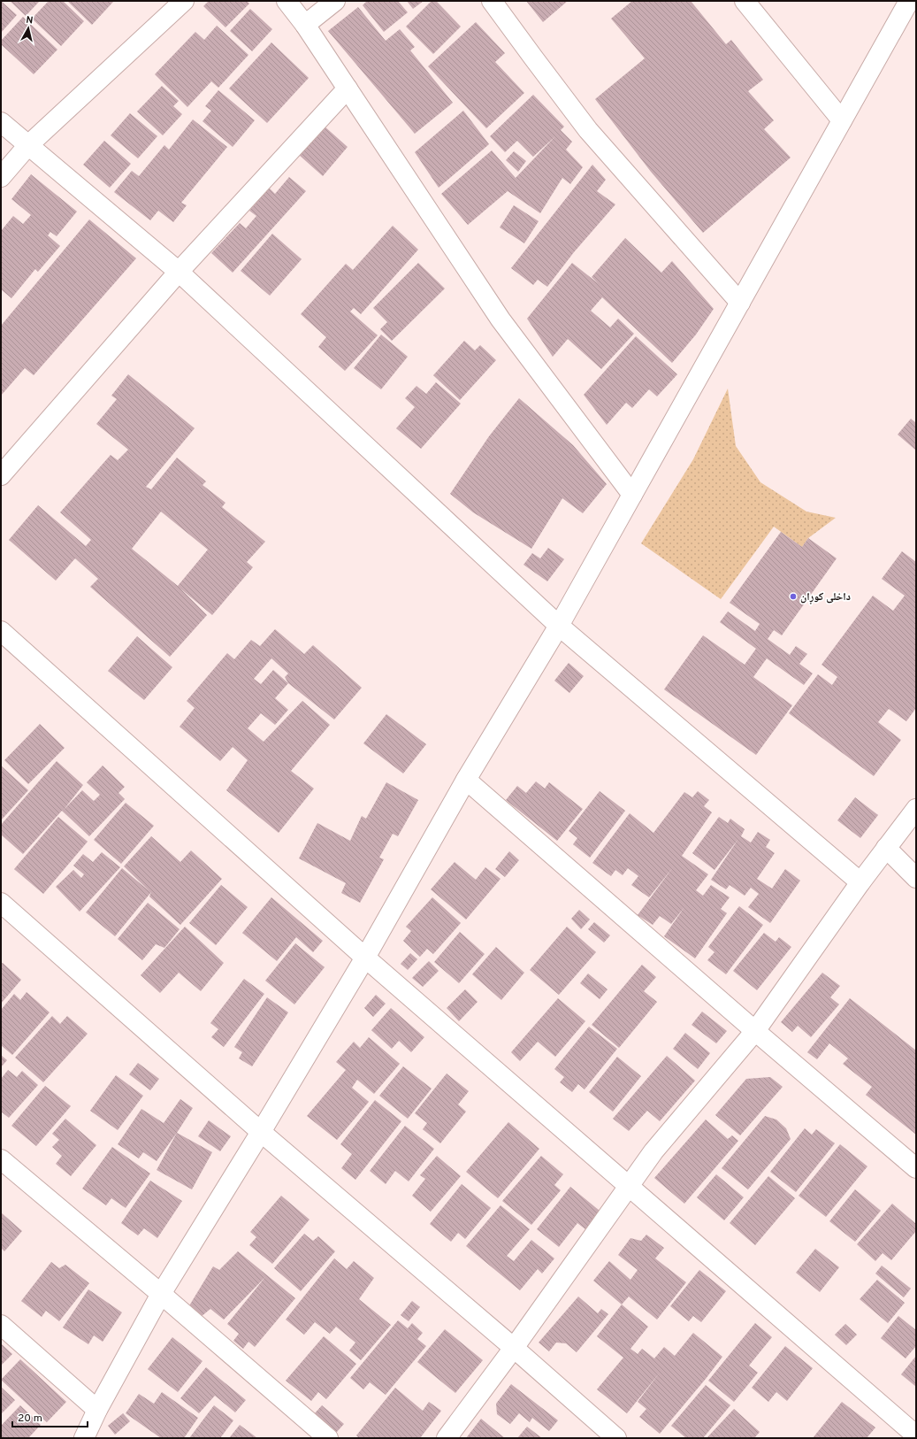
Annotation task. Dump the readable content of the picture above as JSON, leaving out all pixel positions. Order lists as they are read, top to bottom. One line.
{"places":["داخلی کوڕان"],"scale_bar":"20 m","north":"top"}
